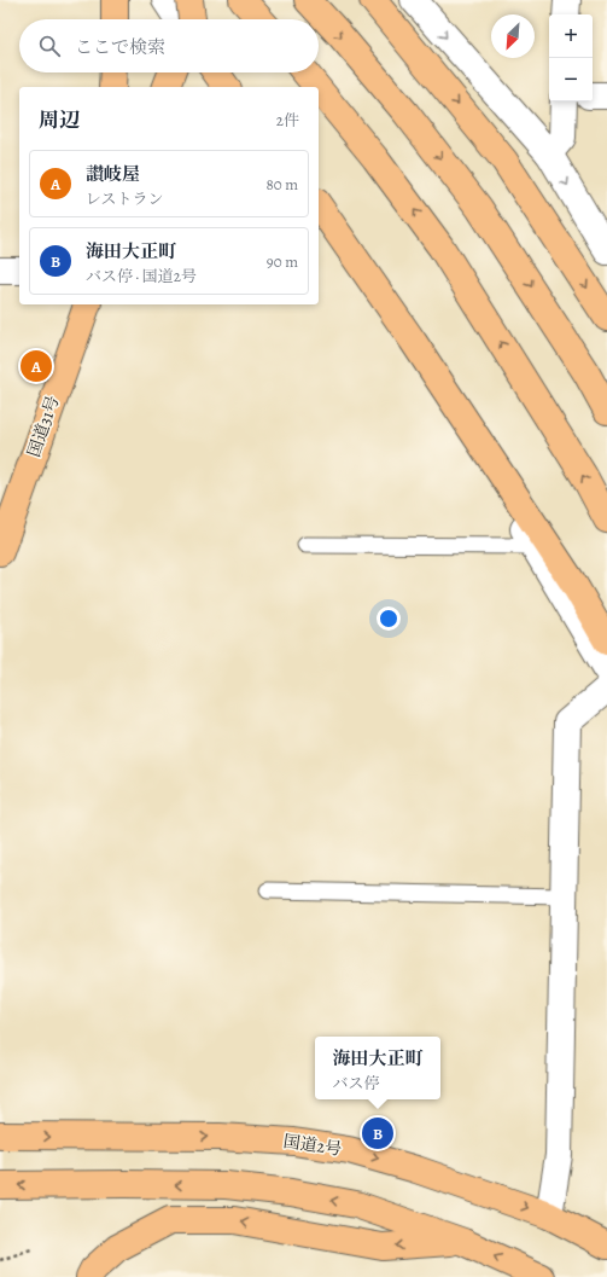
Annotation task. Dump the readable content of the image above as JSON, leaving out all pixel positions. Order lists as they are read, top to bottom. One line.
{"streets":{"highway":["国道31号","国道2号"]},"north":"bottom left","page":{"map_buttons":["+","−"],"search":"ここで検索","heading":["周辺","2件"],"list":[{"mark":"A","name":"讃岐屋","note":"レストラン","value":"80 m"},{"mark":"B","name":"海田大正町","note":"バス停 · 国道2号","value":"90 m"}],"pins":["A","B"],"popup":["海田大正町","バス停"]}}
